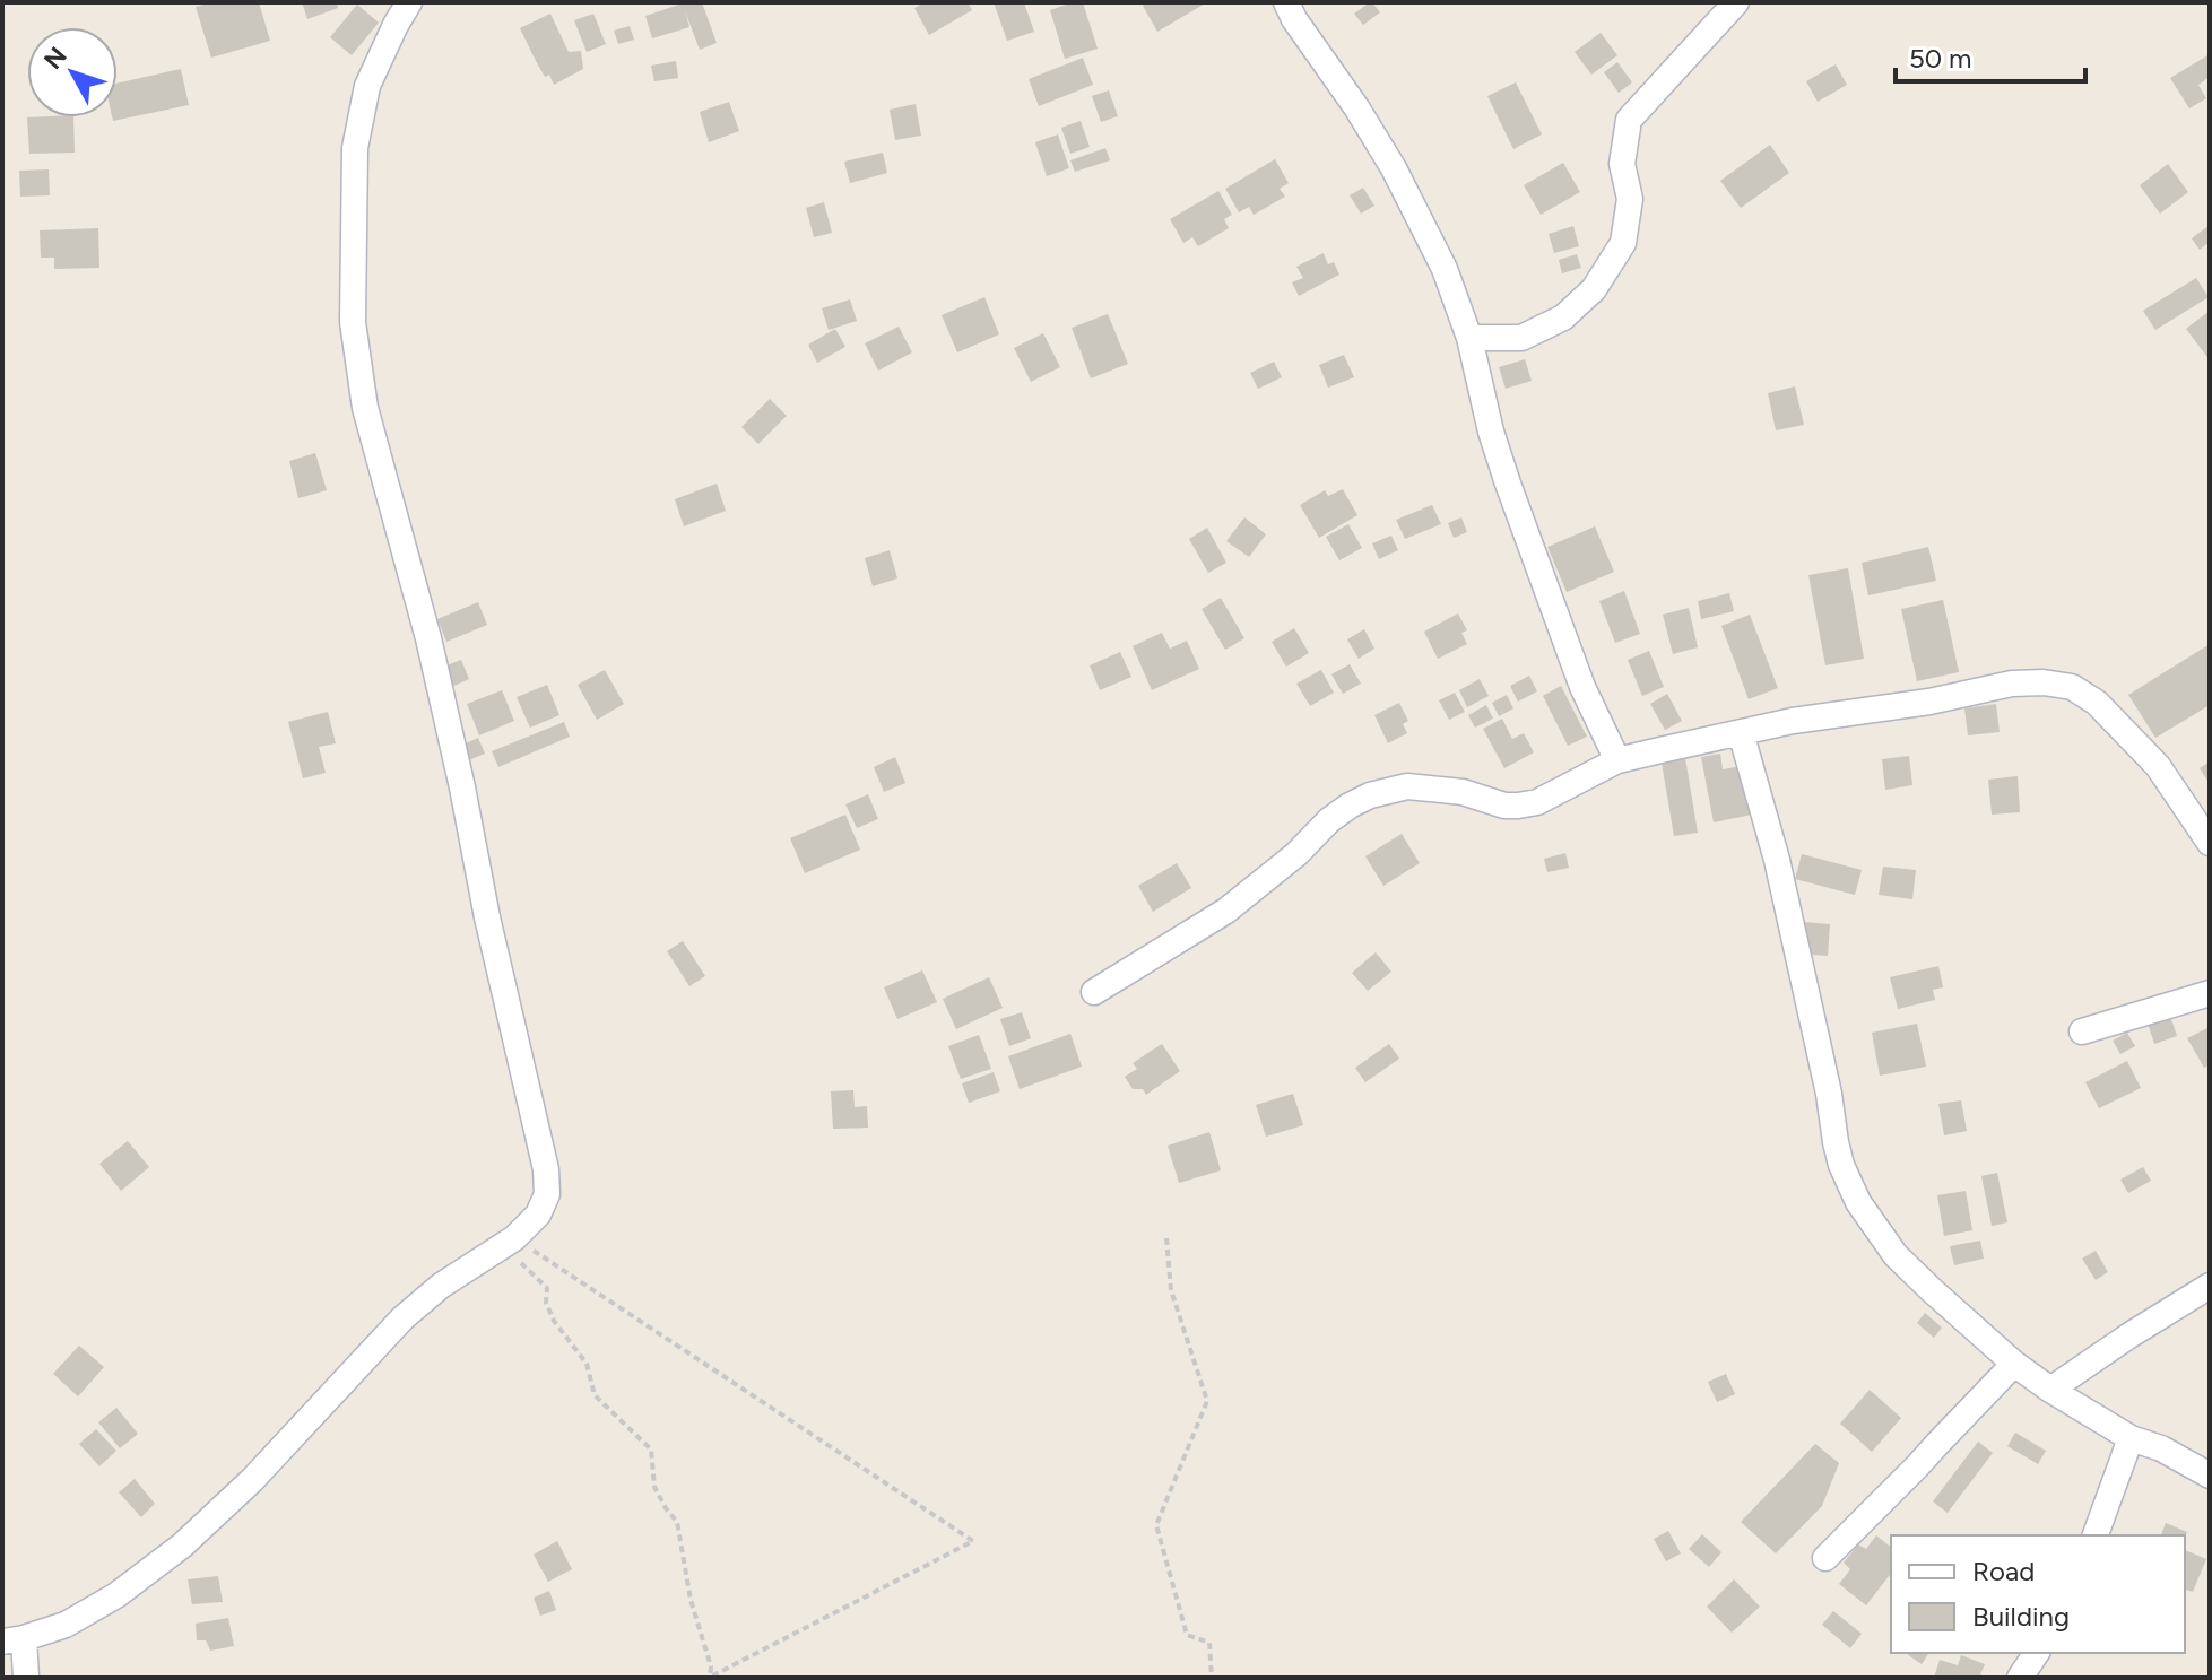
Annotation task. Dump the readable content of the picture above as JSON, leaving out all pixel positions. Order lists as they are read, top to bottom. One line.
{"legend":["Road","Building"],"scale_bar":"50 m","north":"top left"}
